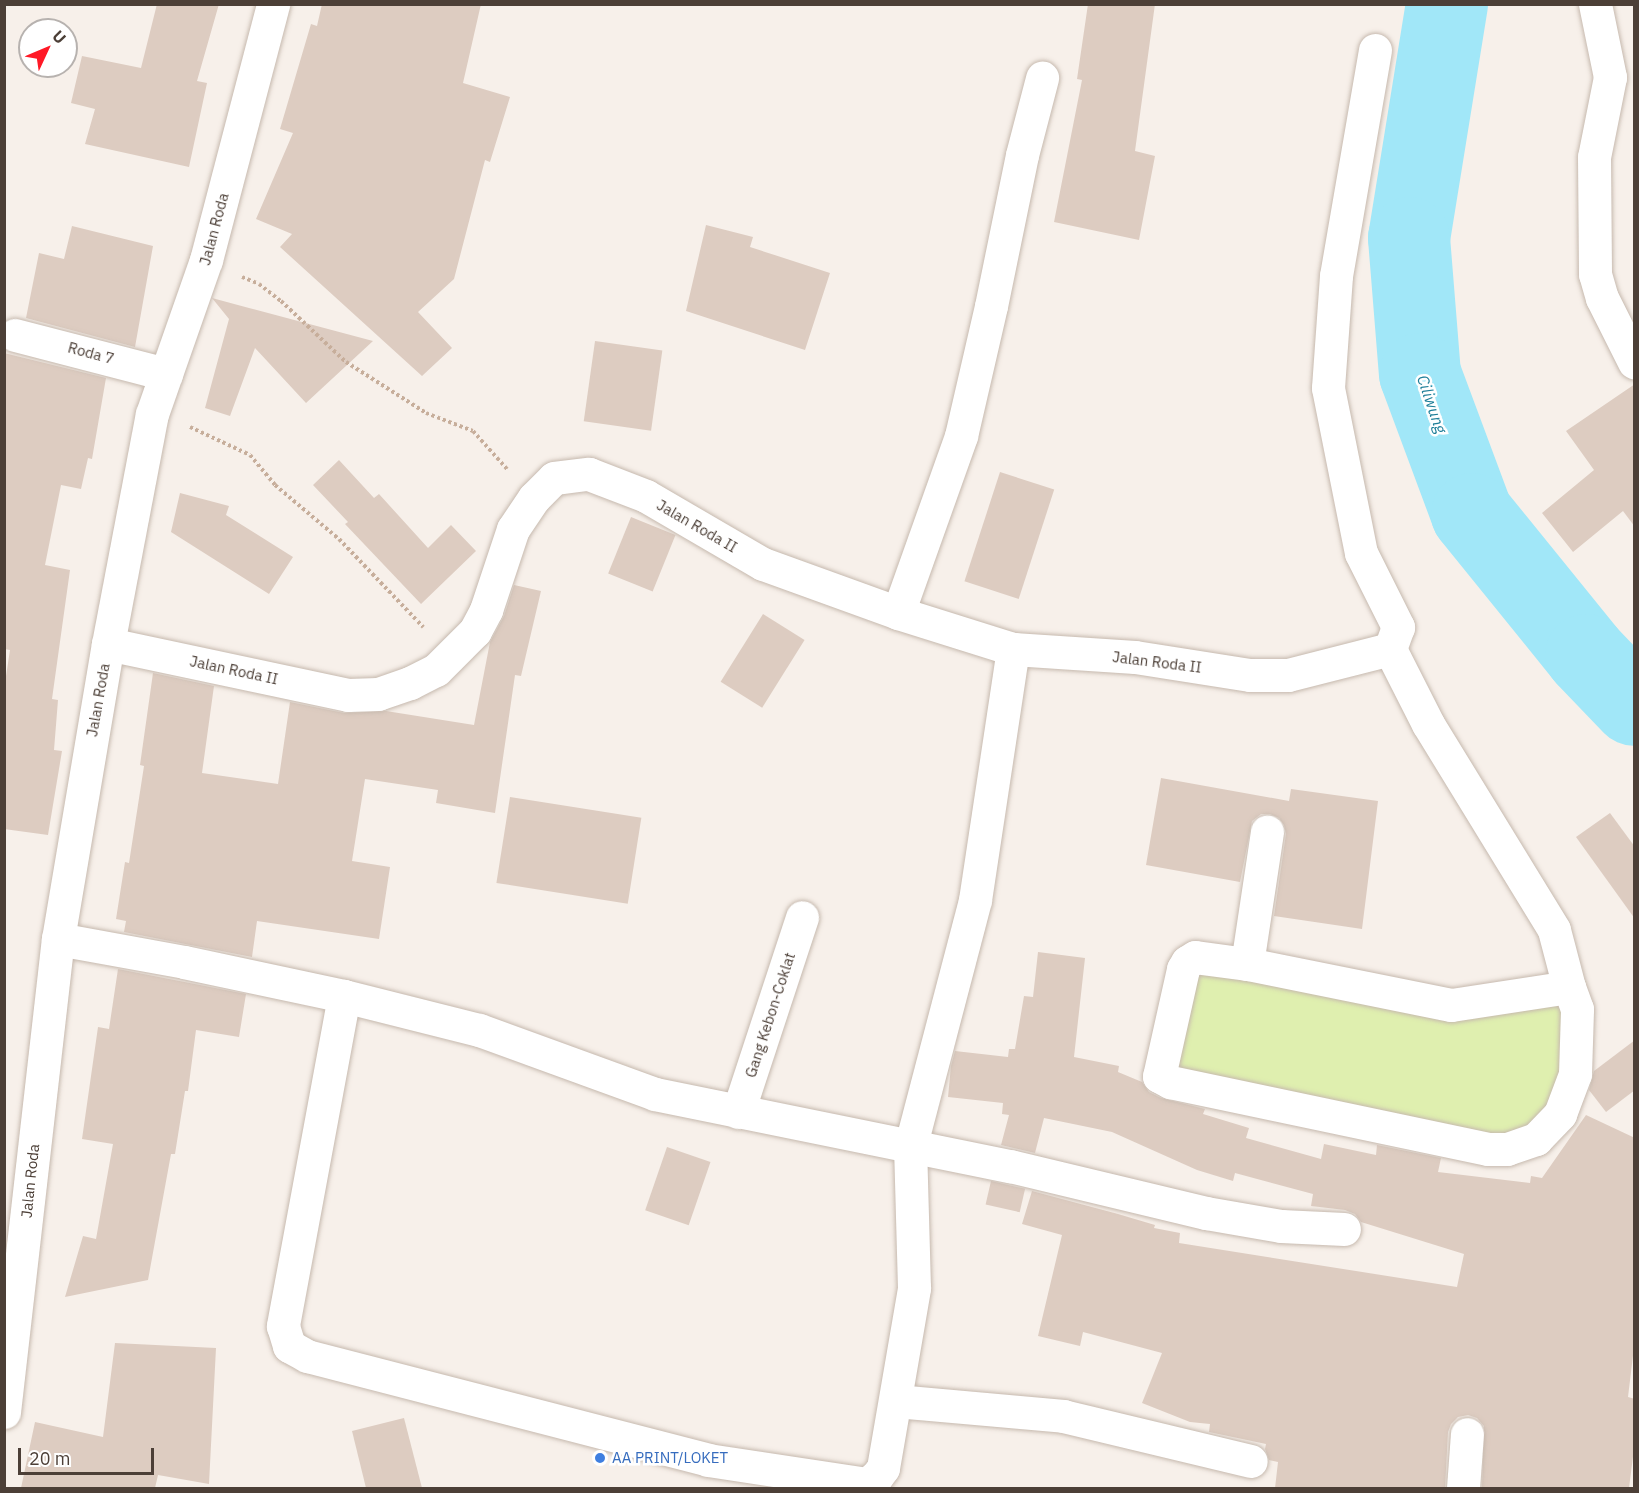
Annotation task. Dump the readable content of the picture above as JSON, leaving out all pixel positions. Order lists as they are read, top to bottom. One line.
{"streets":{"street":["Jalan Roda","Roda 7","Jalan Roda II","Gang Kebon-Coklat"]},"crossings":[["Jalan Roda","Roda 7"],["Jalan Roda","Jalan Roda II"]],"water":["Ciliwung"],"places":["AA PRINT/LOKET"],"scale_bar":"20 m","north":"top right"}
